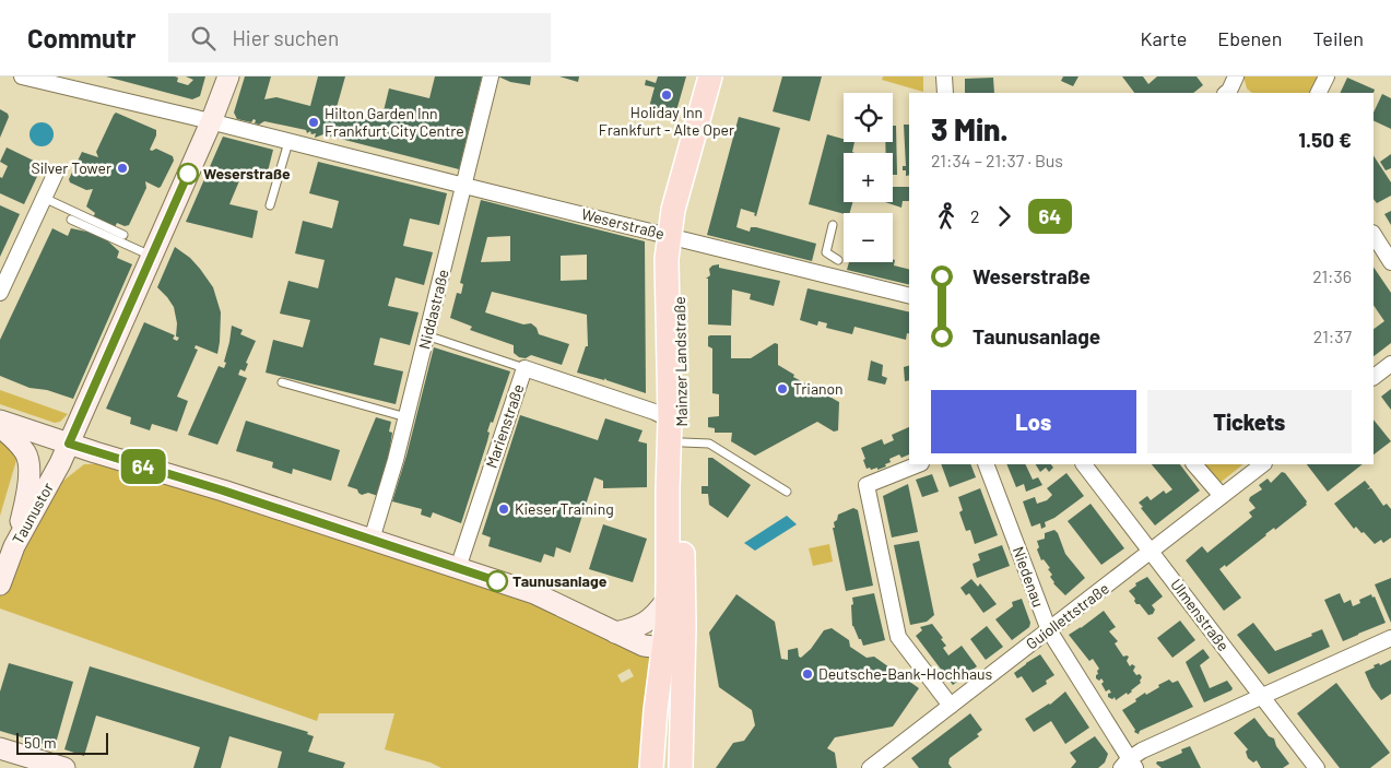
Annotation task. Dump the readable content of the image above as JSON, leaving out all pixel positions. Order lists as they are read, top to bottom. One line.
{"streets":{"main road":["Mainzer Landstraße","Taunustor"],"street":["Weserstraße","Niddastraße","Marienstraße","Niedenau","Ulmenstraße","Guiollettstraße"]},"crossings":[["Weserstraße","Niddastraße"],["Weserstraße","Mainzer Landstraße"],["Weserstraße","Taunustor"],["Mainzer Landstraße","Marienstraße"],["Niedenau","Guiollettstraße"],["Ulmenstraße","Guiollettstraße"]],"places":["Holiday Inn Frankfurt - Alte Oper","Hilton Garden Inn Frankfurt City Centre","Silver Tower","Weserstraße","Trianon","Kieser Training","Taunusanlage","Deutsche-Bank-Hochhaus"],"lines":["bus line 64"],"scale_bar":"50 m","page":{"header":"Commutr","search":"Hier suchen","nav":["Karte","Ebenen","Teilen"],"on_map":"64","map_buttons":["+","−"],"heading":["3 Min.","21:34 – 21:37 · Bus","1.50 €"],"legs":["2","64"],"list":[{"name":"Weserstraße","value":"21:36"},{"name":"Taunusanlage","value":"21:37"}],"buttons":["Los","Tickets"],"scale":"50 m"}}
